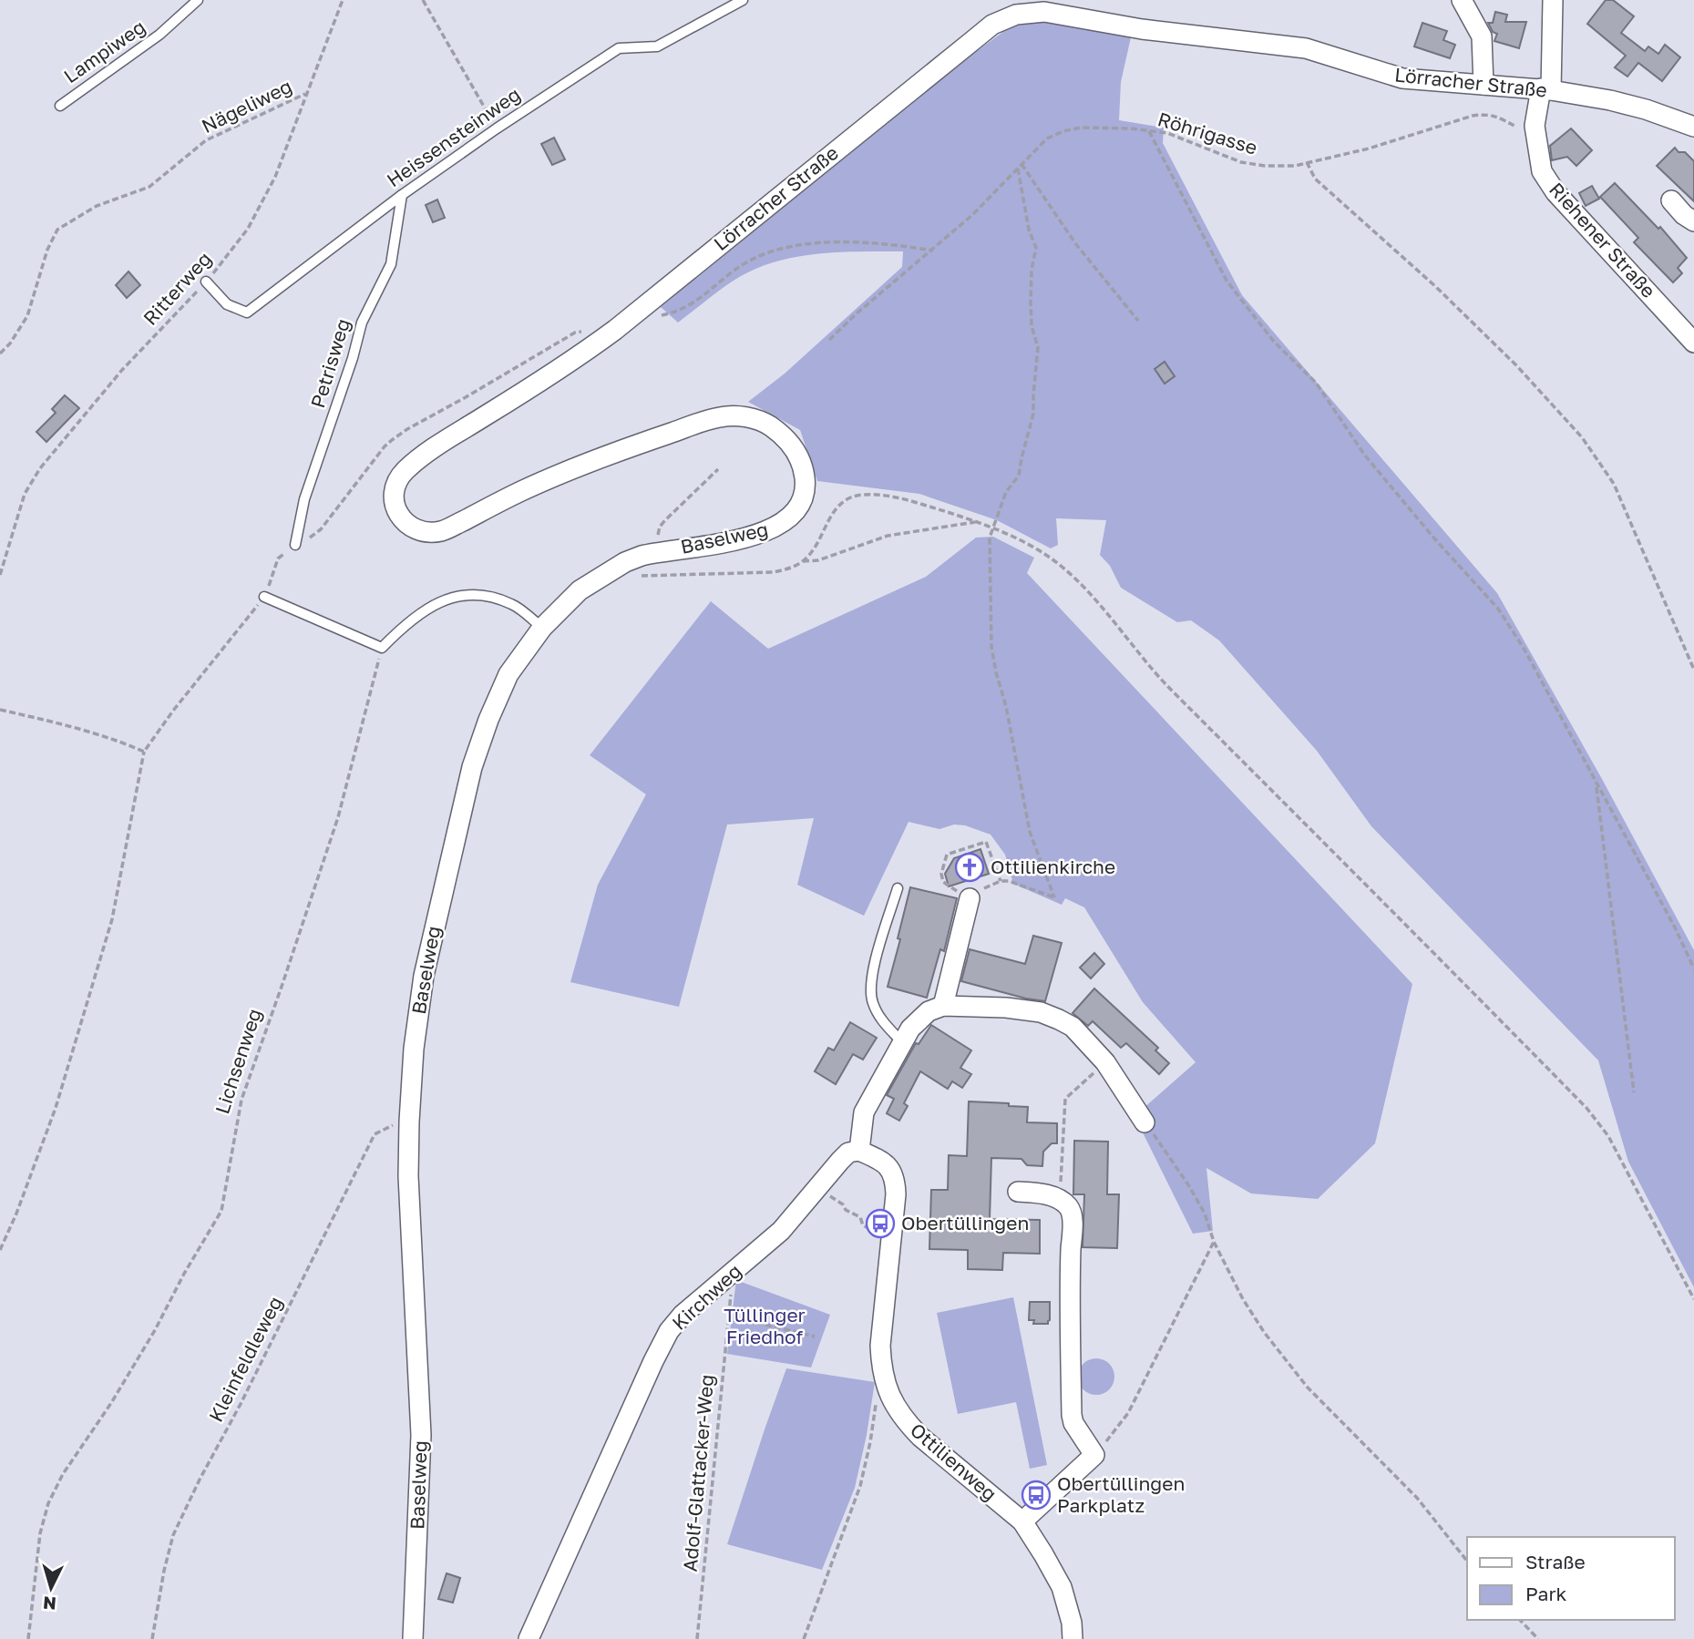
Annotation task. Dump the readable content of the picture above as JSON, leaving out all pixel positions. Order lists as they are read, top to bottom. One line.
{"streets":{"street":["Lörracher Straße","Riehener Straße","Baselweg","Kirchweg","Ottilienweg"],"lane":["Lampiweg","Heissensteinweg","Petrisweg"],"path":["Nägeliweg","Röhrigasse","Ritterweg","Lichsenweg","Kleinfeldleweg","Adolf-Glattacker-Weg"]},"crossings":[["Lörracher Straße","Riehener Straße"],["Lörracher Straße","Baselweg"],["Nägeliweg","Ritterweg"],["Röhrigasse","Riehener Straße"],["Heissensteinweg","Ritterweg"],["Heissensteinweg","Petrisweg"],["Baselweg","Kleinfeldleweg"],["Kirchweg","Ottilienweg"],["Kirchweg","Adolf-Glattacker-Weg"]],"parks":["Tüllinger Friedhof"],"places":{"church":["Ottilienkirche"],"bus stop":["Obertüllingen","Obertüllingen Parkplatz"]},"legend":["Straße","Park"],"north":"bottom"}
